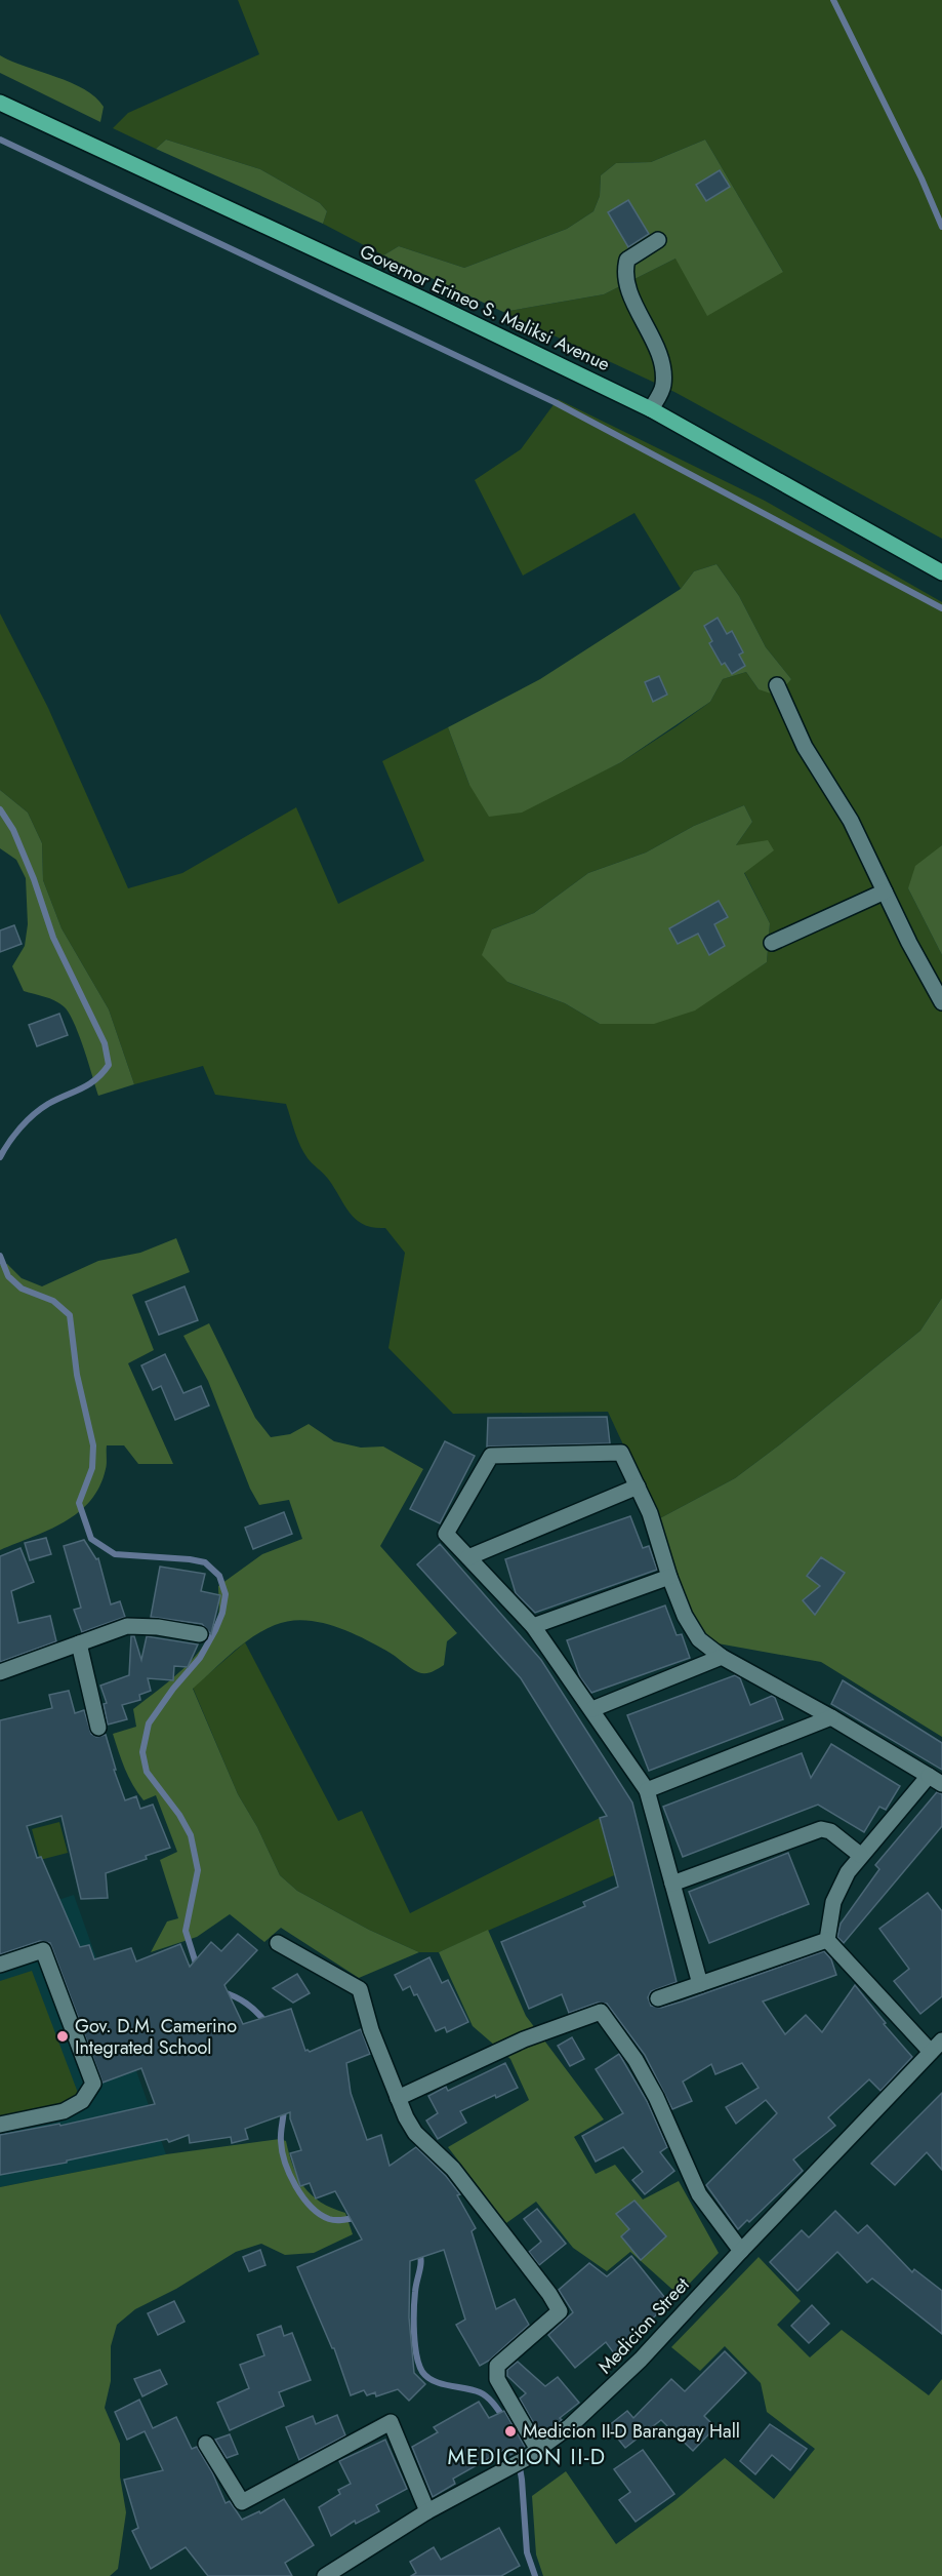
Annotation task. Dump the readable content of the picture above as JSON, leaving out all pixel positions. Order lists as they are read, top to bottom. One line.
{"streets":{"main road":["Governor Erineo S. Maliksi Avenue"],"street":["Medicion Street"]},"districts":["MEDICION II-D"],"places":["Gov. D.M. Camerino Integrated School","Medicion II-D Barangay Hall"]}
